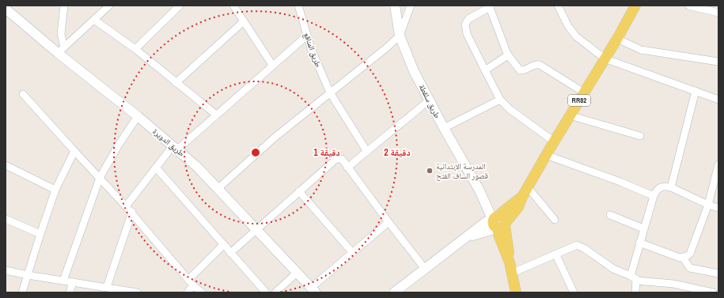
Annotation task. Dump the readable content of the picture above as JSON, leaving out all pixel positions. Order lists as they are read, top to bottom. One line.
{"streets":{"main road":["RR82"],"street":["طريق المناقع","طريق سلقطة","طريق الدويرة"]},"crossings":[["RR82","طريق سلقطة"]],"places":["المدرسة الإبتدائية قصور الساف الفتح"],"rings":["1 دقيقة","2 دقيقة"]}
